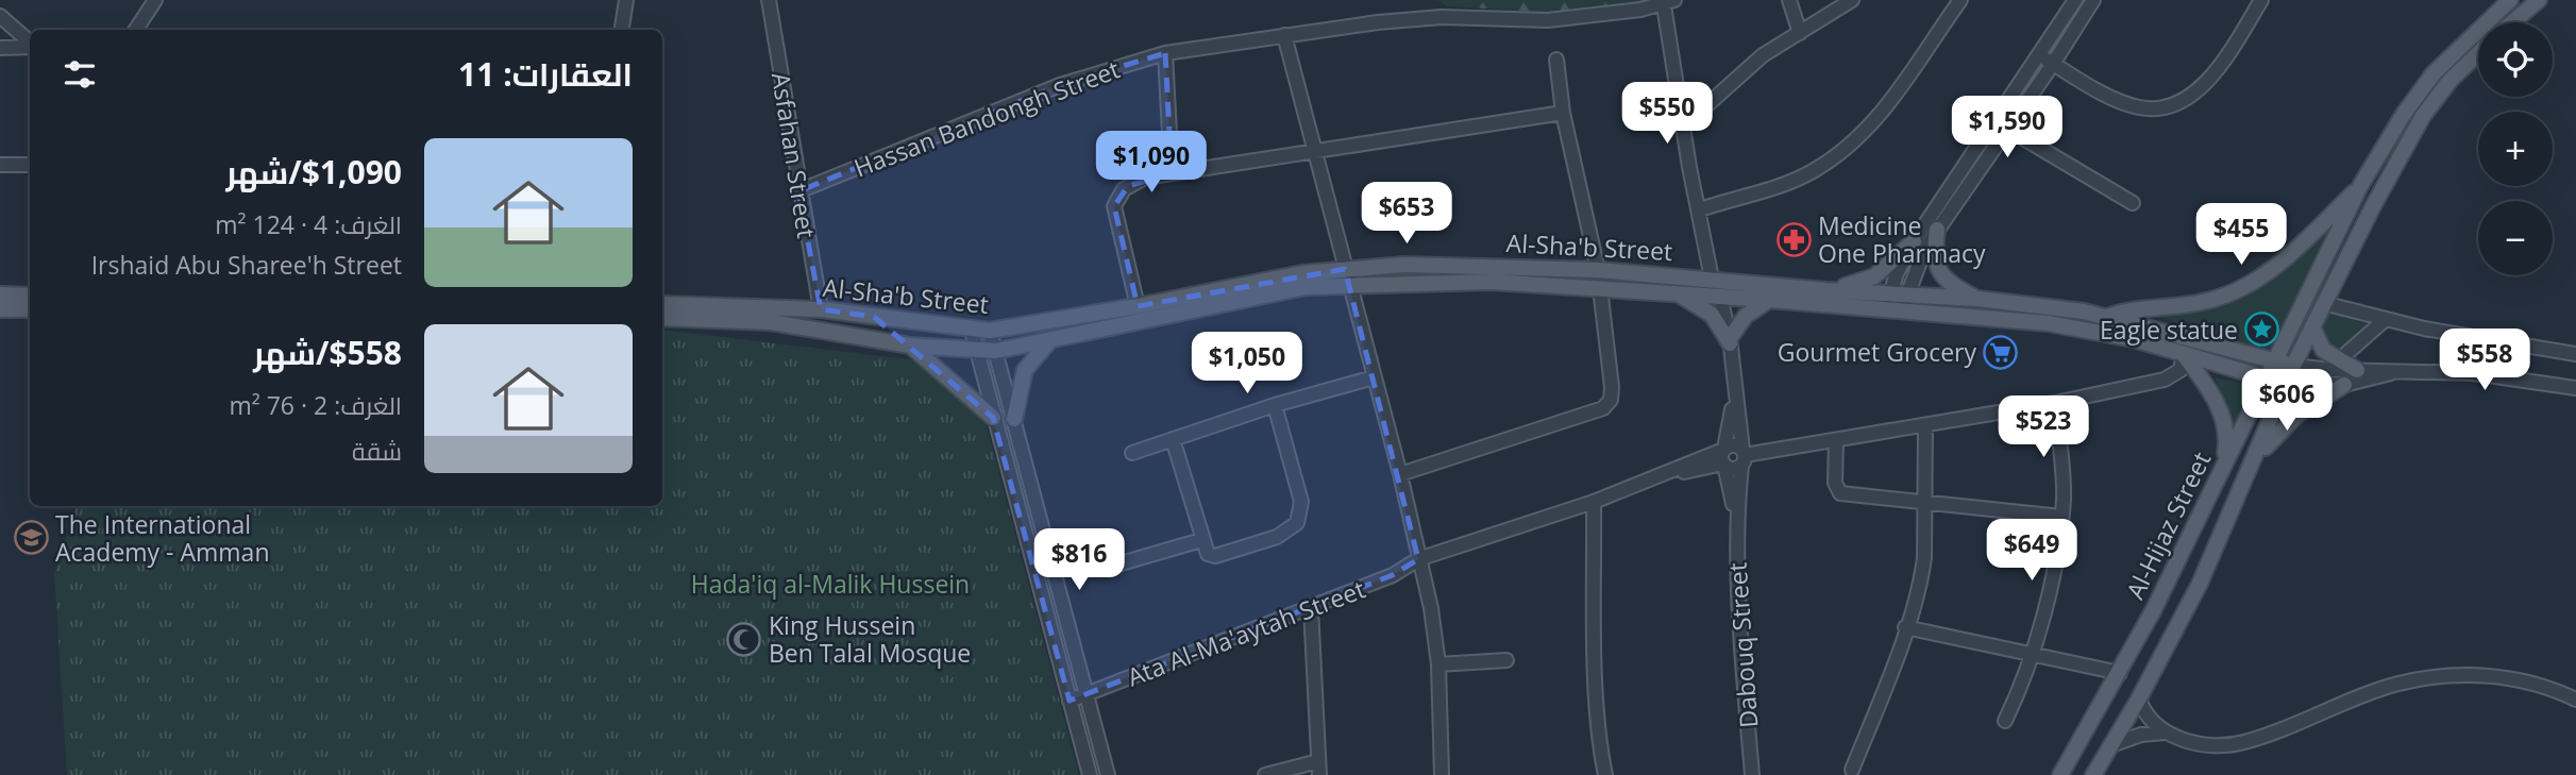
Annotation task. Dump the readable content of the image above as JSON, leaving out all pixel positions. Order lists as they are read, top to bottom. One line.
{"streets":{"main road":["Al-Sha'b Street","Al-Hijaz Street"],"street":["Hassan Bandongh Street","Asfahan Street","Ata Al-Ma'aytah Street","Dabouq Street"]},"crossings":[["Hassan Bandongh Street","Asfahan Street"],["Asfahan Street","Al-Sha'b Street"],["Al-Sha'b Street","Al-Hijaz Street"],["Al-Sha'b Street","Dabouq Street"],["Ata Al-Ma'aytah Street","Dabouq Street"]],"parks":["Hada'iq al-Malik Hussein"],"places":{"pharmacy":["Medicine One Pharmacy"],"place":["Eagle statue"],"supermarket":["Gourmet Grocery"],"school or university":["The International Academy - Amman"],"mosque":["King Hussein Ben Talal Mosque"]},"page":{"map_buttons":["+","−"],"heading":"العقارات: 11","price":["$550","$1,590","$1,090","$653","$455","$558","$1,050","$606","$523","$649","$816"],"list":[{"name":"$1,090/شهر","note":"الغرف: 4 · 124 m² · Irshaid Abu Sharee'h Street"},{"name":"$558/شهر","note":"الغرف: 2 · 76 m² · شقة"}]}}
